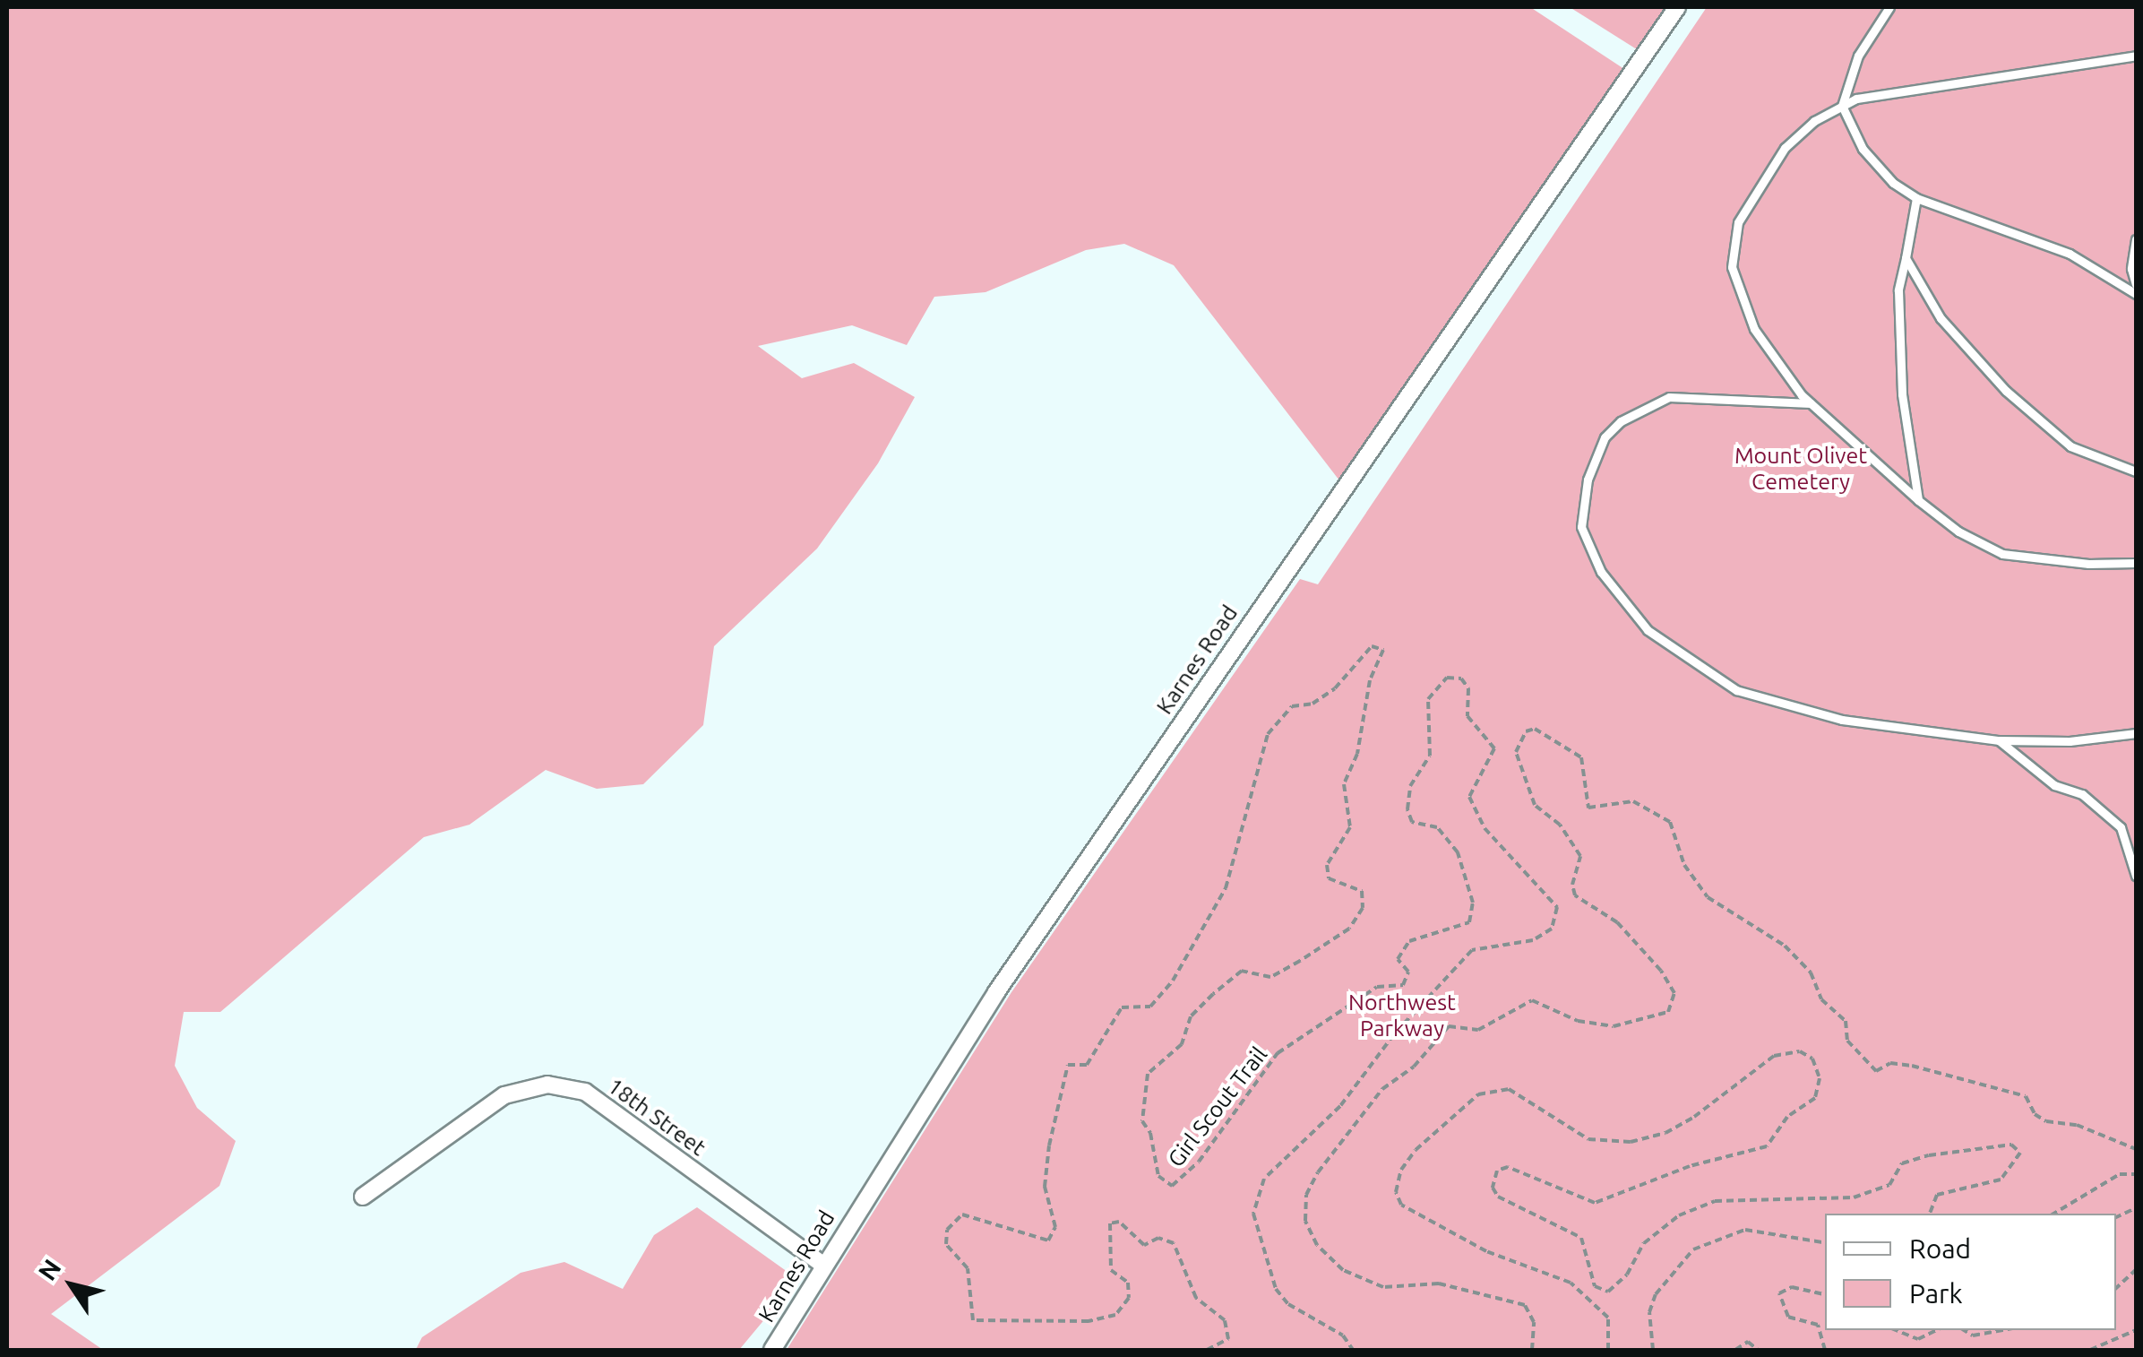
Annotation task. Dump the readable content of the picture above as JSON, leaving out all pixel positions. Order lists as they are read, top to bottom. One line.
{"streets":{"street":["Karnes Road","18th Street"],"path":["Girl Scout Trail"]},"crossings":[["Karnes Road","18th Street"]],"parks":["Mount Olivet Cemetery","Northwest Parkway"],"legend":["Road","Park"],"north":"top left"}
